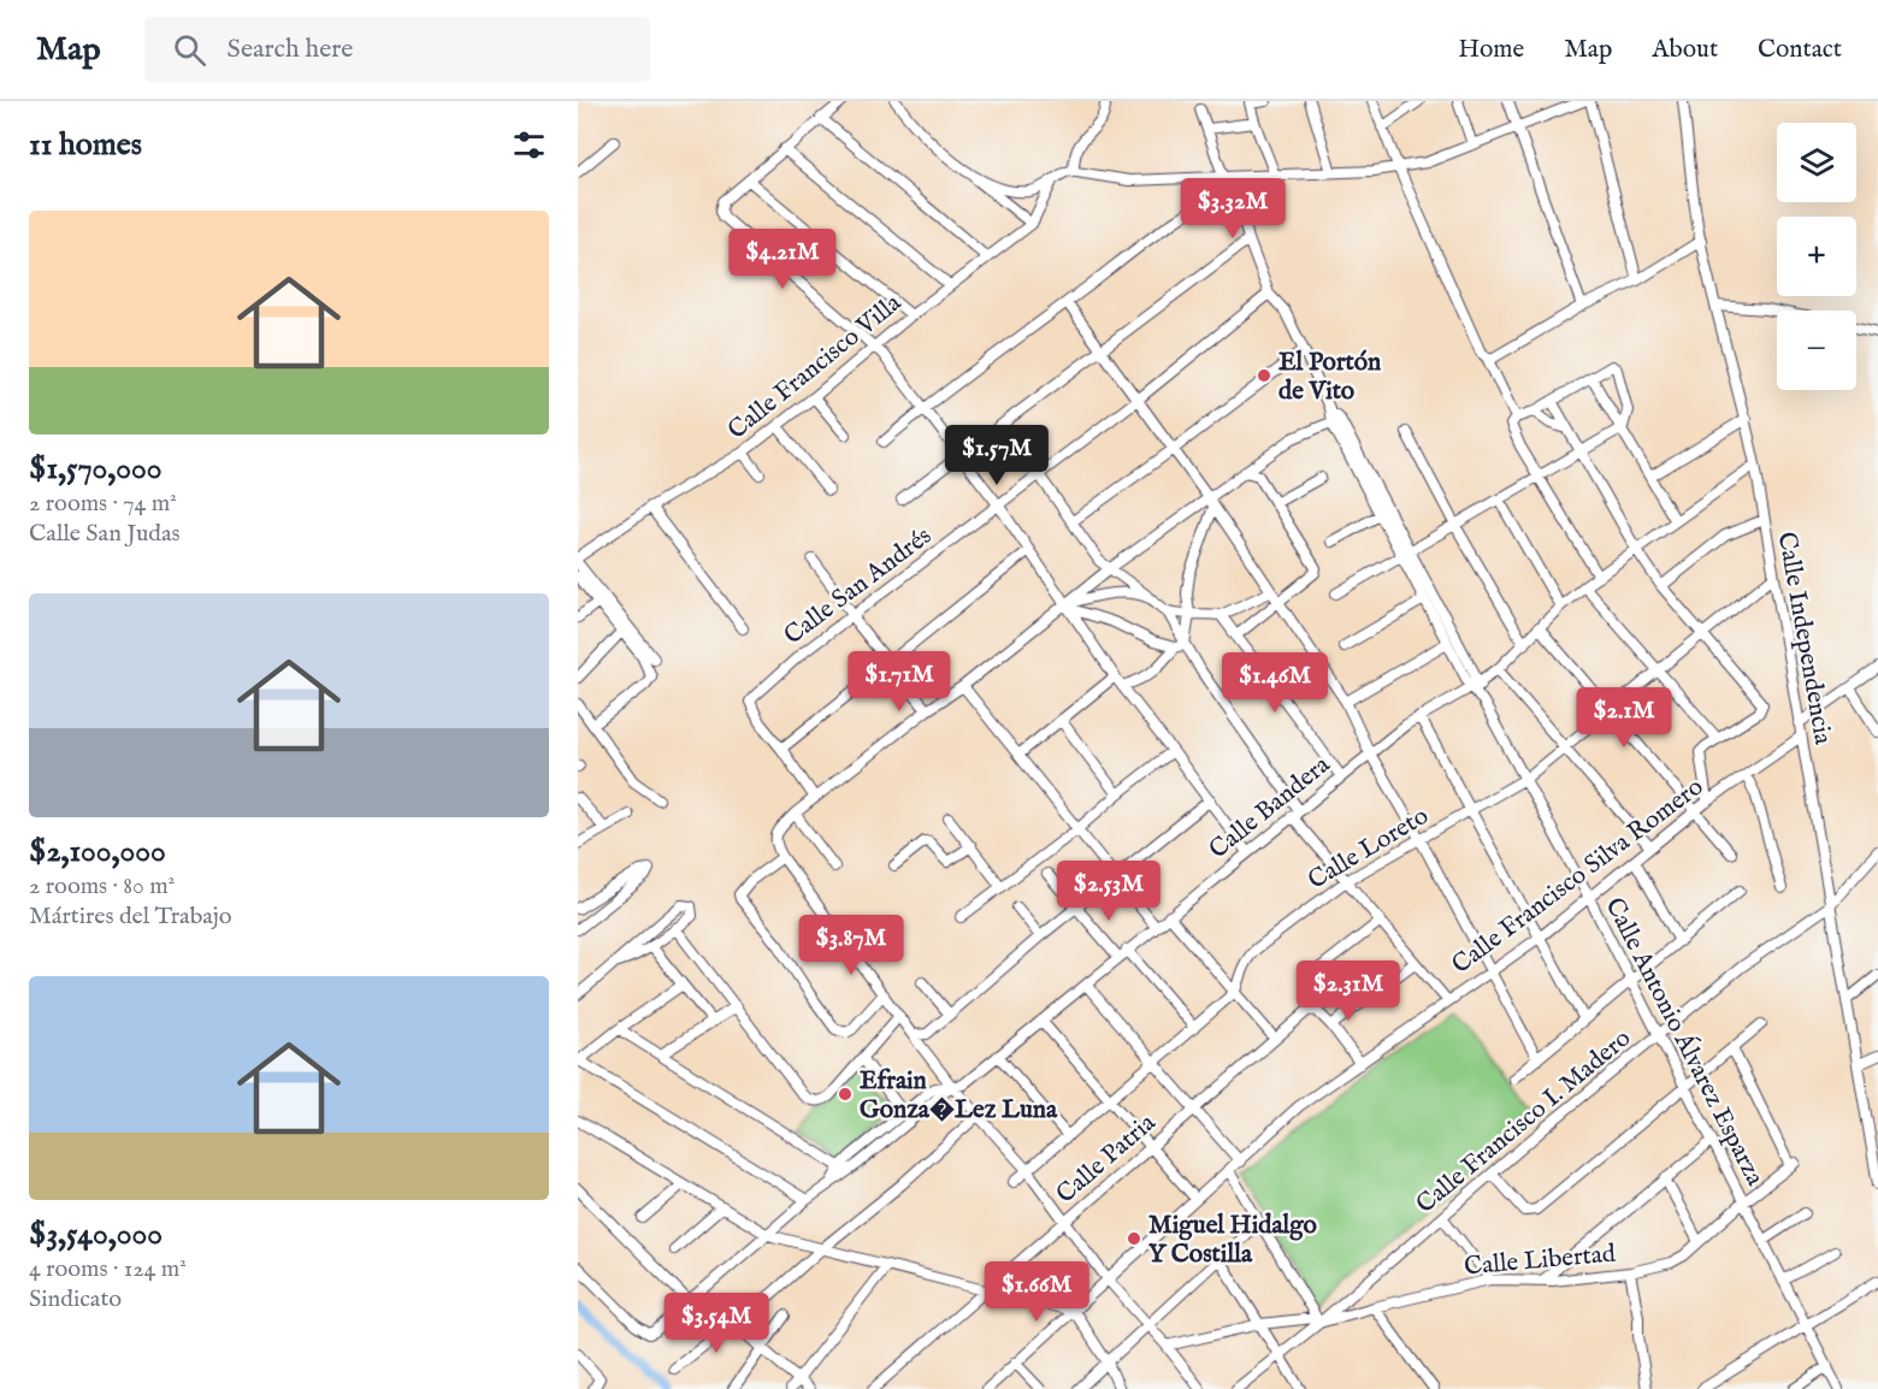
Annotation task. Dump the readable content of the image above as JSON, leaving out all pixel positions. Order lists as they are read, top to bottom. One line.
{"streets":{"street":["Calle Francisco Villa","Calle San Andrés","Calle Independencia","Calle Bandera","Calle Loreto","Calle Francisco Silva Romero","Calle Antonio Álvarez Esparza","Calle Francisco I. Madero","Calle Patria","Calle Libertad"]},"crossings":[["Calle San Andrés","Calle Antonio Álvarez Esparza"],["Calle Independencia","Calle Bandera"],["Calle Independencia","Calle Loreto"],["Calle Independencia","Calle Francisco Silva Romero"],["Calle Independencia","Calle Francisco I. Madero"],["Calle Bandera","Calle Antonio Álvarez Esparza"],["Calle Loreto","Calle Antonio Álvarez Esparza"],["Calle Francisco Silva Romero","Calle Antonio Álvarez Esparza"],["Calle Antonio Álvarez Esparza","Calle Francisco I. Madero"],["Calle Antonio Álvarez Esparza","Calle Libertad"],["Calle Francisco I. Madero","Calle Libertad"]],"places":["El Portón de Vito","Efrain Gonza�Lez Luna","Miguel Hidalgo Y Costilla"],"page":{"header":"Map","search":"Search here","nav":["Home","Map","About","Contact"],"heading":"11 homes","map_buttons":["+","−"],"price":["$3.32M","$4.21M","$1.57M","$1.71M","$1.46M","$2.1M","$2.53M","$3.87M","$2.31M","$1.66M","$3.54M"],"list":[{"name":"$1,570,000","note":"2 rooms · 74 m² · Calle San Judas"},{"name":"$2,100,000","note":"2 rooms · 80 m² · Mártires del Trabajo"},{"name":"$3,540,000","note":"4 rooms · 124 m² · Sindicato"}]}}
